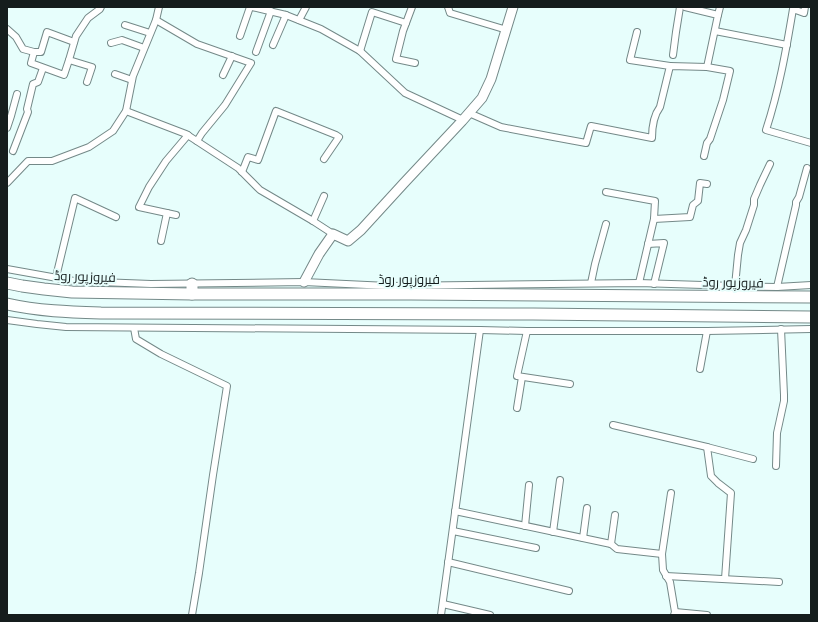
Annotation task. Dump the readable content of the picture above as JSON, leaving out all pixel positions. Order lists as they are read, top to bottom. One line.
{"streets":{"highway":["فیروزپور روڈ"]}}
